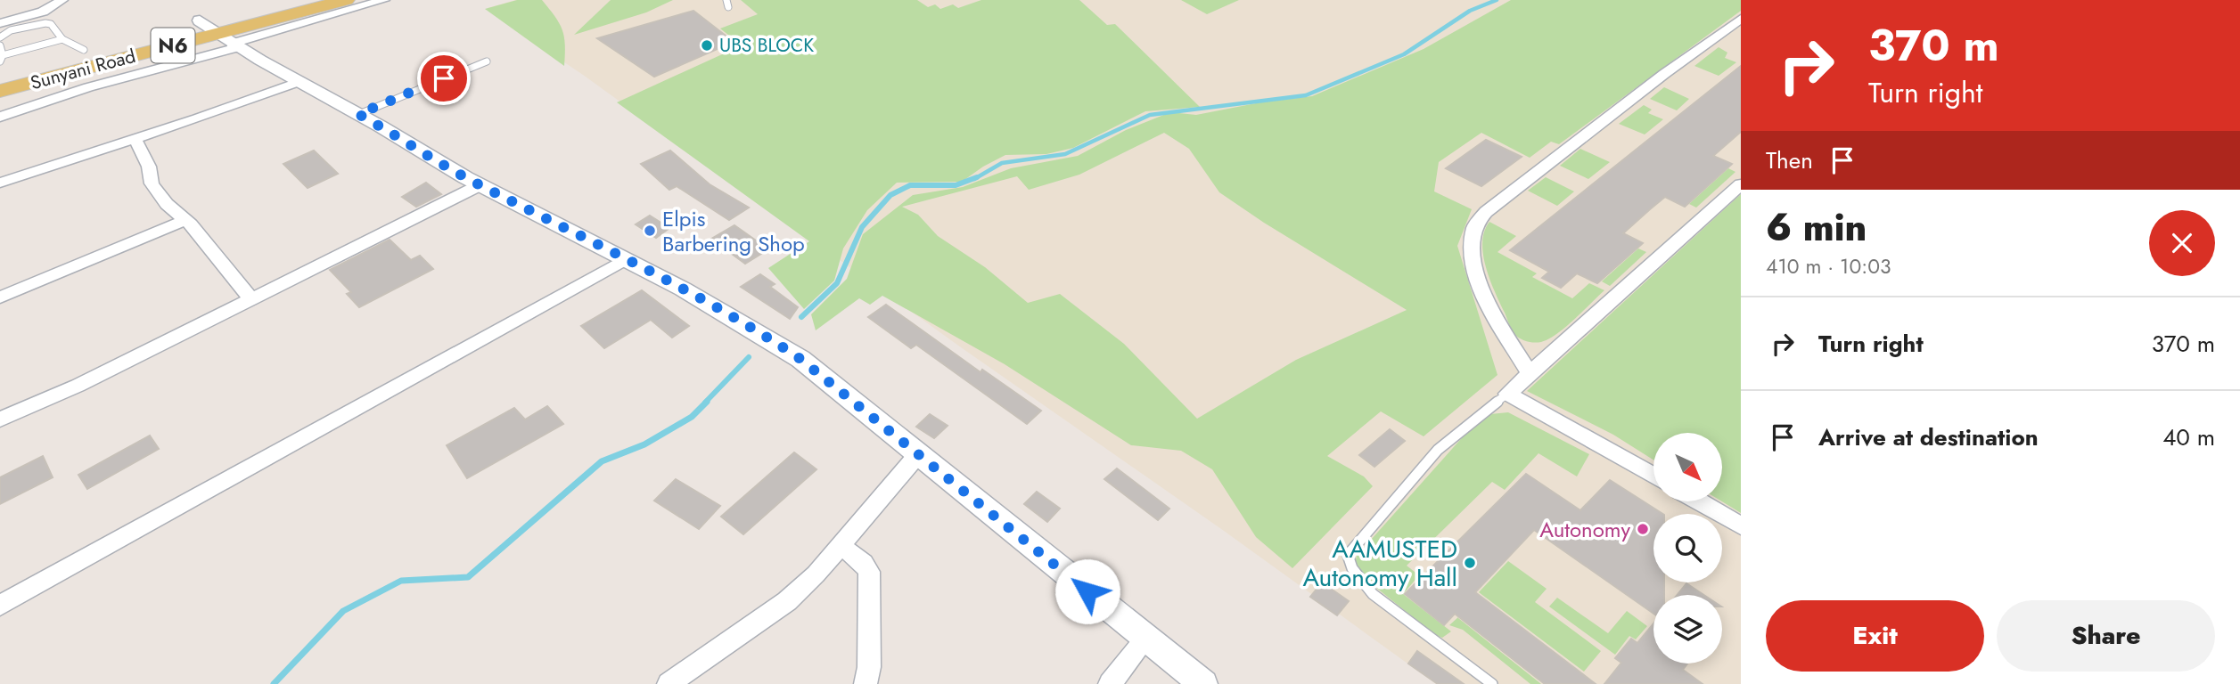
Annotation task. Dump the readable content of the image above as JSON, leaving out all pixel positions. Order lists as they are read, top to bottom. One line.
{"streets":{"main road":["N6","Sunyani Road"]},"places":["UBS BLOCK","Elpis Barbering Shop","Autonomy","AAMUSTED Autonomy Hall"],"north":"bottom right","page":{"turn":["370 m","Turn right"],"then":"Then","heading":["6 min","410 m · 10:03"],"list":[{"name":"Turn right","value":"370 m"},{"name":"Arrive at destination","value":"40 m"}],"buttons":["Exit","Share"]}}
